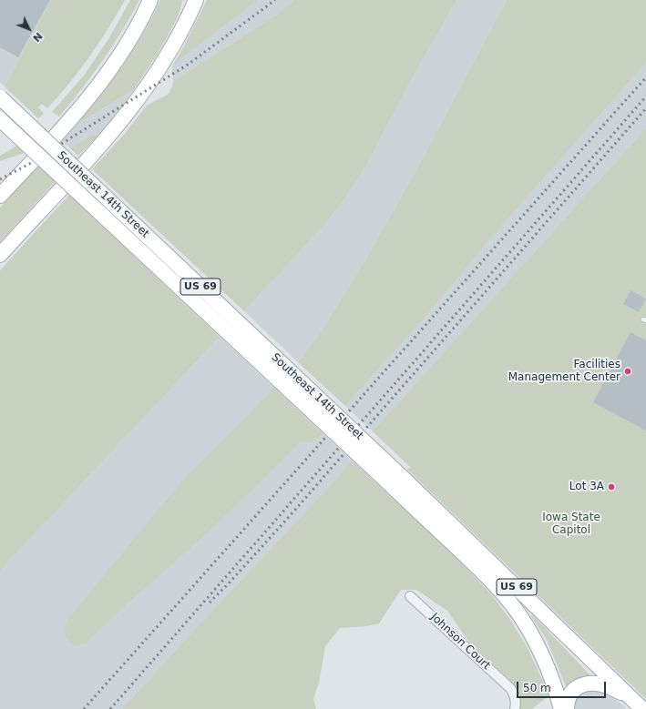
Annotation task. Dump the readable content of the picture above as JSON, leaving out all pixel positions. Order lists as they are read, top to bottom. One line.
{"streets":{"main road":["Southeast 14th Street","US 69"],"street":["Johnson Court"]},"crossings":[["Southeast 14th Street","US 69"]],"parks":["Iowa State Capitol"],"places":["Facilities Management Center","Lot 3A"],"scale_bar":"50 m","north":"bottom right"}
